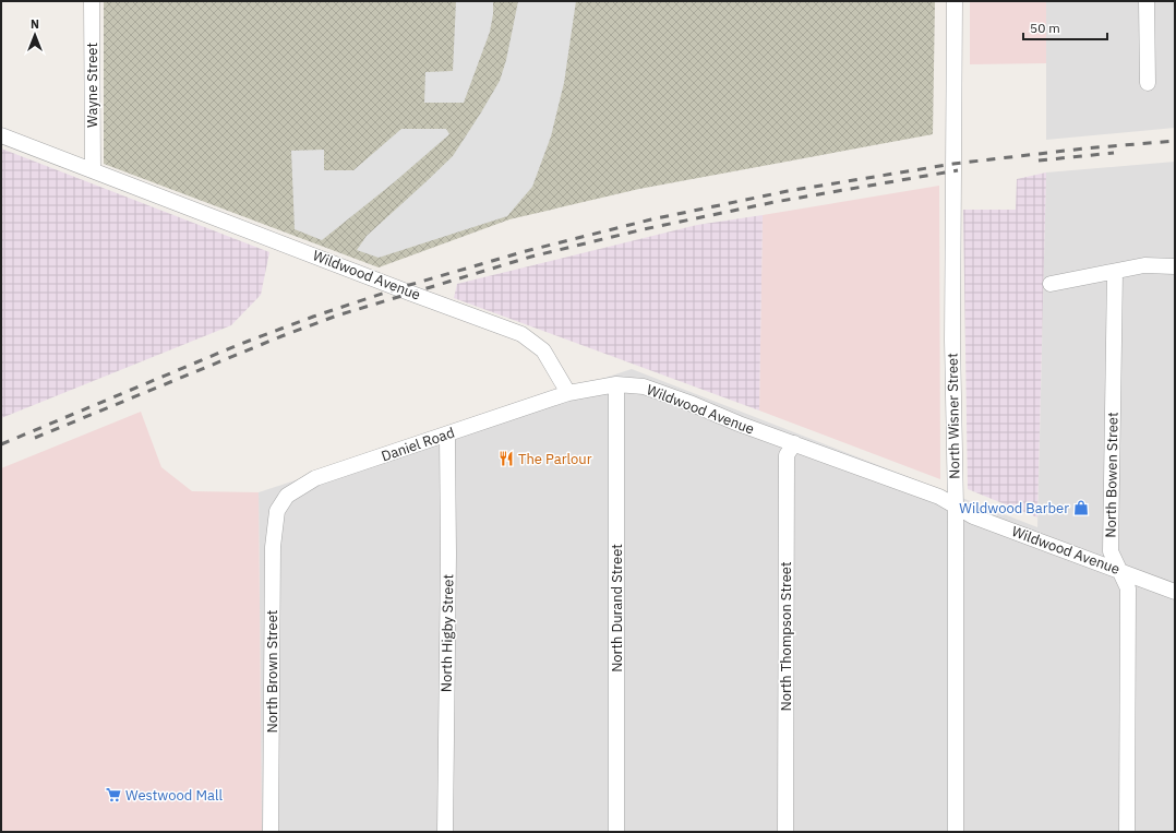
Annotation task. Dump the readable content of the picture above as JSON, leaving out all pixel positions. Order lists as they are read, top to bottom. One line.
{"streets":{"street":["Wayne Street","Wildwood Avenue","North Wisner Street","Daniel Road","North Bowen Street","North Durand Street","North Higby Street","North Thompson Street","North Brown Street"]},"crossings":[["Wayne Street","Wildwood Avenue"],["Wildwood Avenue","North Wisner Street"],["Wildwood Avenue","Daniel Road"],["Wildwood Avenue","North Bowen Street"],["Wildwood Avenue","North Durand Street"],["Wildwood Avenue","North Thompson Street"],["Daniel Road","North Higby Street"],["Daniel Road","North Brown Street"]],"places":{"restaurant":["The Parlour"],"shop":["Wildwood Barber"],"supermarket":["Westwood Mall"]},"scale_bar":"50 m","north":"top"}
